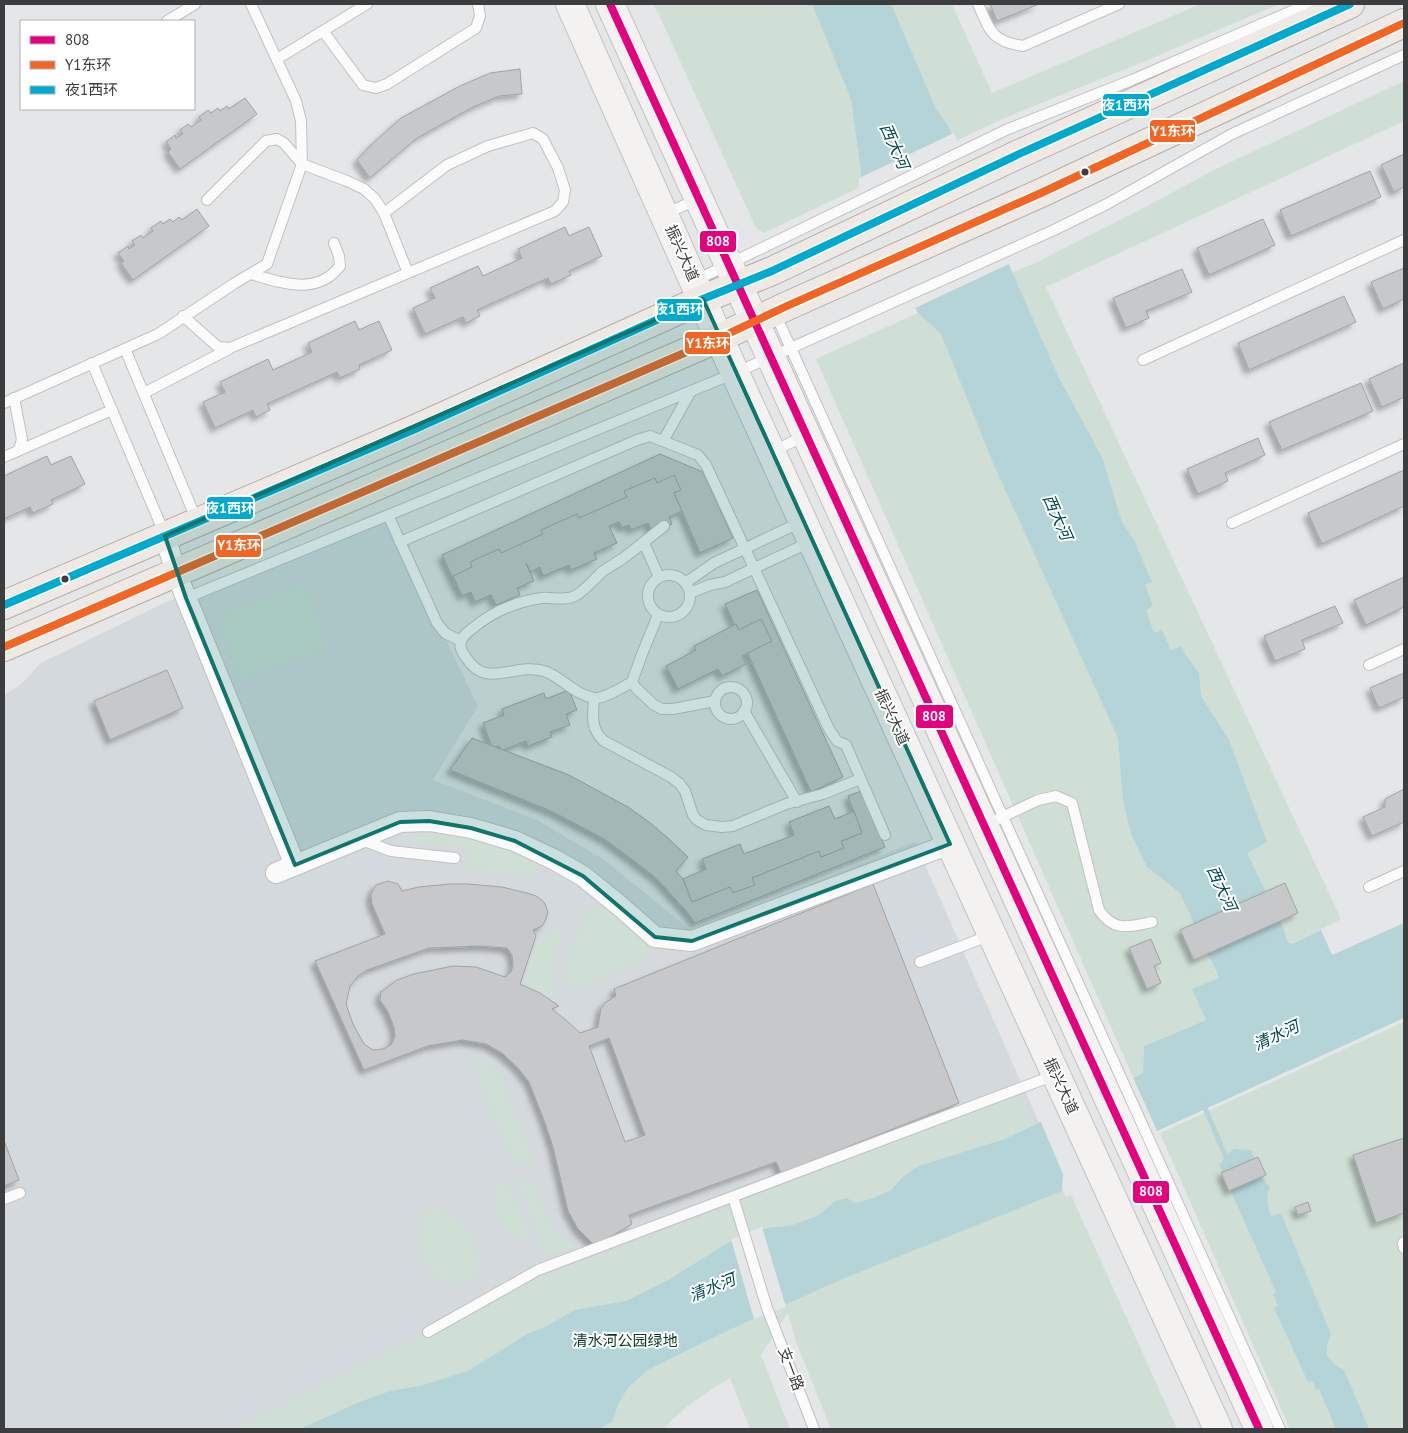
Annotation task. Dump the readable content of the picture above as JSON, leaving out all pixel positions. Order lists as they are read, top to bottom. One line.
{"streets":{"main road":["振兴大道"],"lane":["支一路"]},"water":["西大河","清水河"],"parks":["清水河公园绿地"],"lines":["transit line 808","transit line 夜1西环","transit line Y1东环"],"legend":["808","Y1东环","夜1西环"]}
